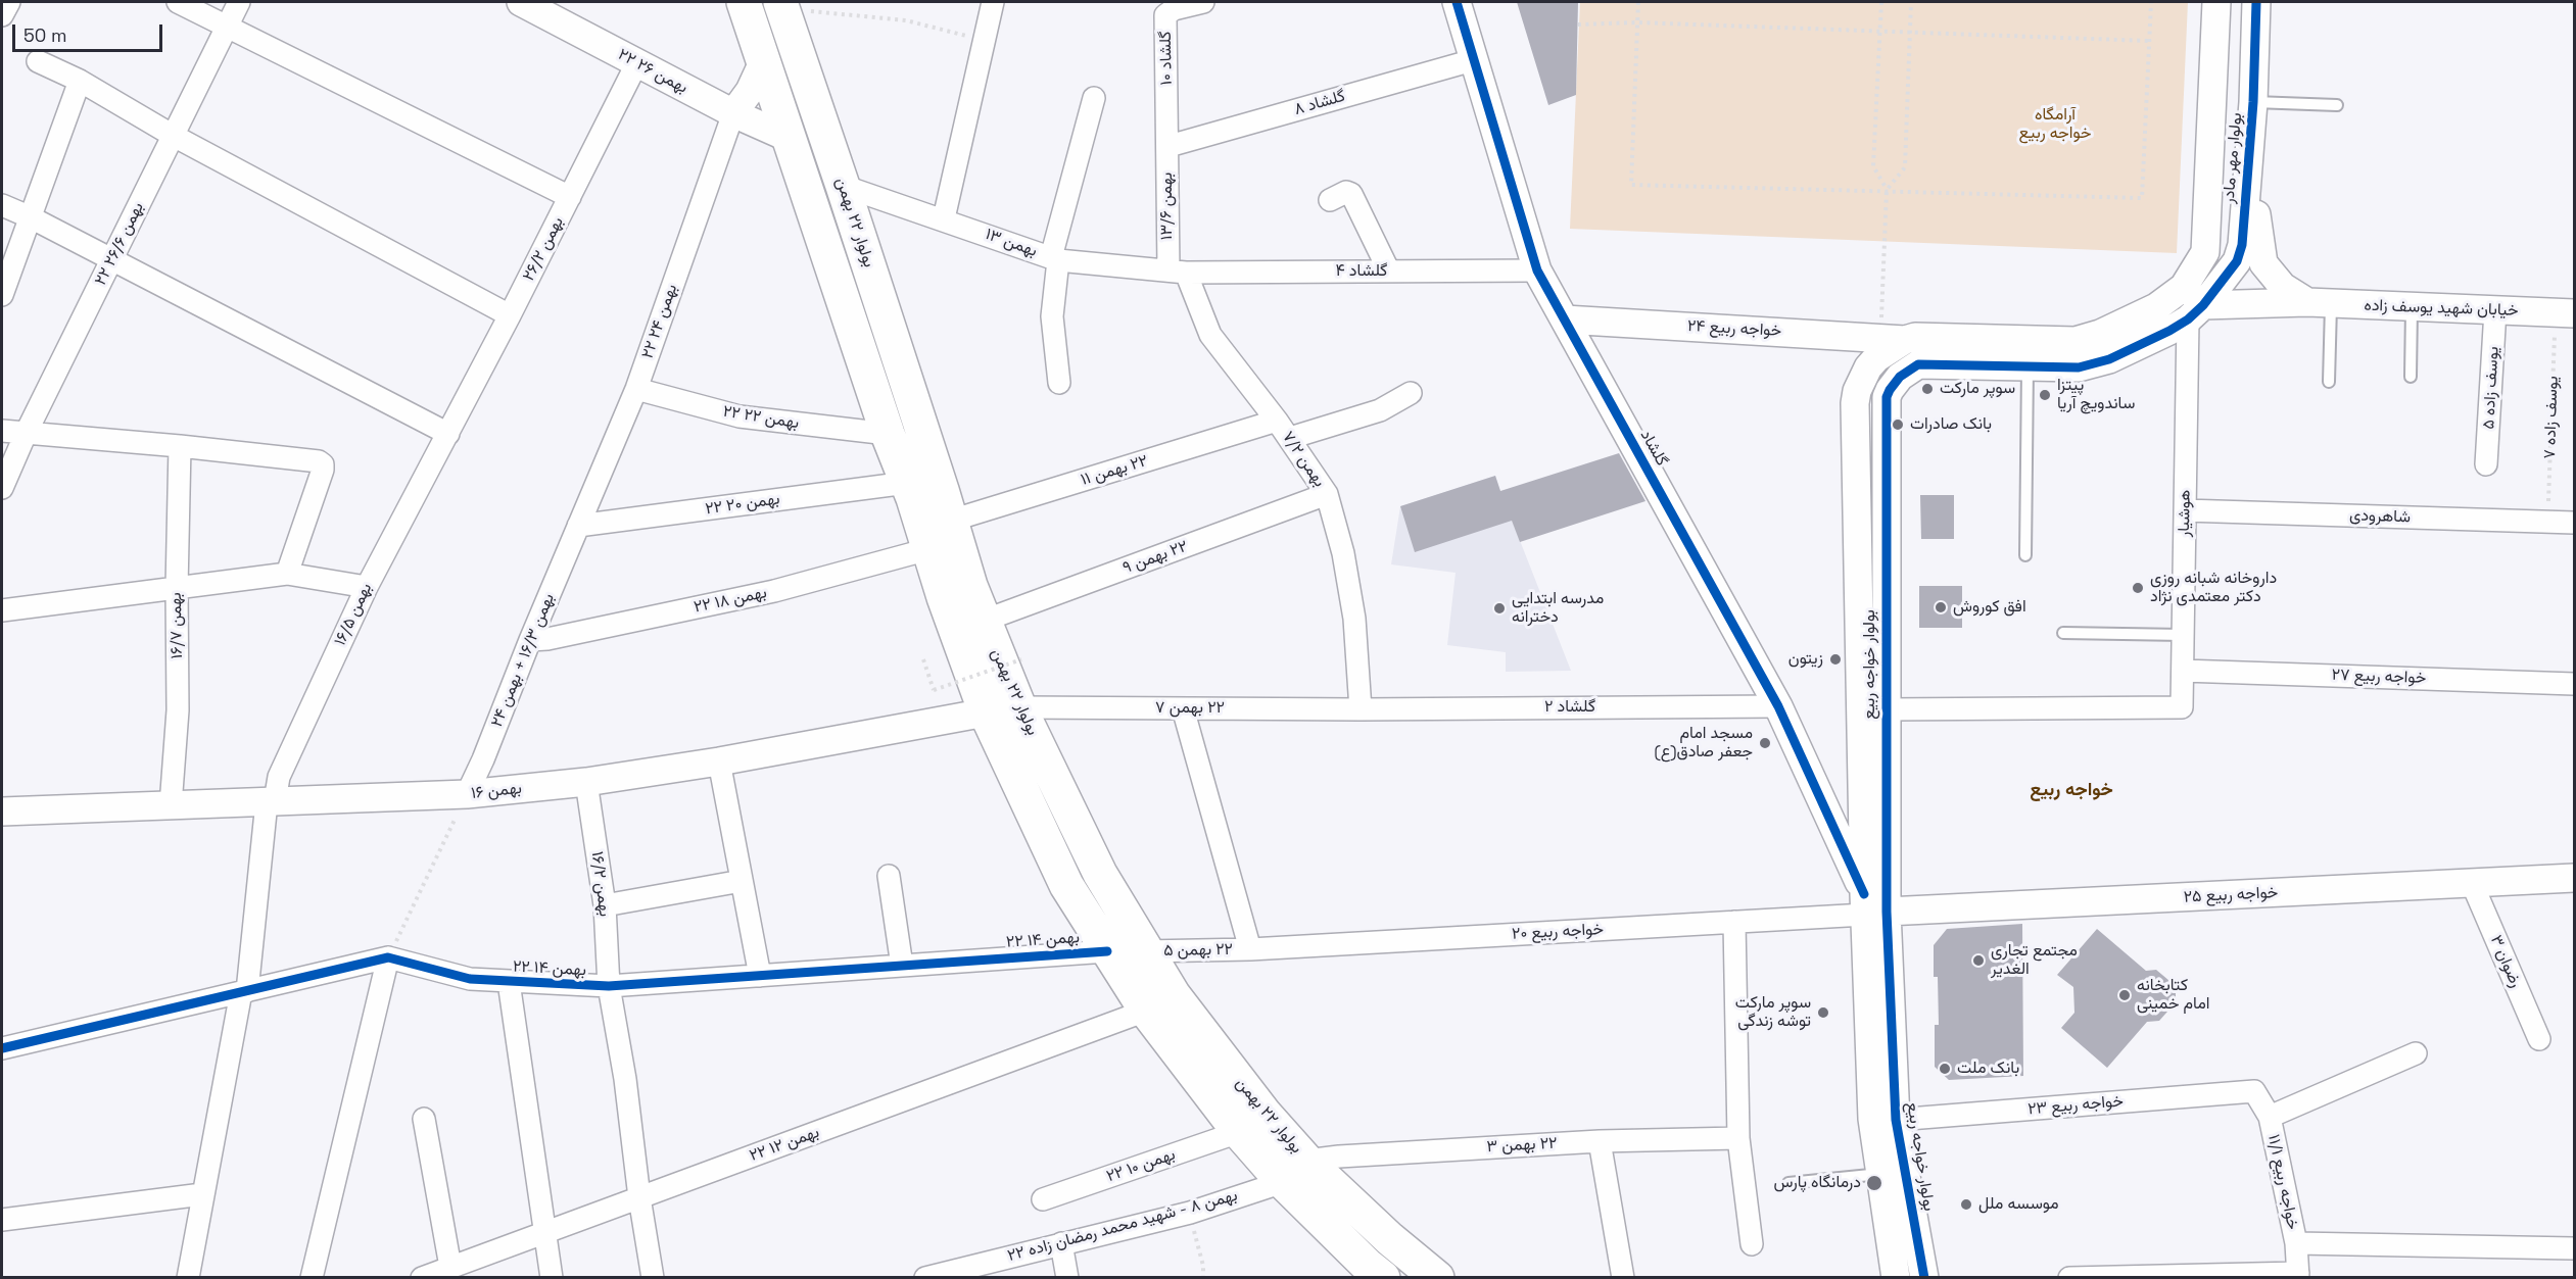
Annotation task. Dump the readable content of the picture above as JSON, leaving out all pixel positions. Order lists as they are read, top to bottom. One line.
{"streets":{"main road":["بولوار ۲۲ بهمن"],"street":["گلشاد ۱۰","۲۲ بهمن ۲۶","گلشاد ۸","بولوار مهر مادر","بهمن ۱۳/۶","بهمن ۱۳","۲۲ بهمن ۲۶/۶","بهمن ۲۶/۲","گلشاد ۴","خیابان شهید یوسف زاده","۲۲ بهمن ۲۴","خواجه ربیع ۲۴","یوسف زاده ۵","۲۲ بهمن ۲۲","گلشاد","بهمن ۷/۲","٢٢ بهمن ١١","۲۲ بهمن ۲۰","هوشیار","شاهرودی","٢٢ بهمن ۹","۲۲ بهمن ۱۸","بهمن ۱۶/۵","بهمن ۱۶/۷","بهمن ۱۶/۳ + بهمن ۲۴","بولوار خواجه ربیع","خواجه ربیع ۲۷","گلشاد ۲","٢٢ بهمن ٧","بهمن ۱۶","بهمن ۱۶/۲","خواجه ربیع ۲۵","خواجه ربیع ۲۰","۲۲ بهمن ۱۴","٢٢ بهمن ۵","رضوان ۳","خواجه ربیع ۲۳","۲۲ بهمن ۱۲","٢٢ بهمن ۳","۲۲ بهمن ۱۰","خواجه ربیع ۱۱/۱","۲۲ بهمن ۸ - شهید محمد رمضان زاده"],"path":["یوسف زاده ۷"]},"crossings":[["گلشاد ۱۰","گلشاد ۸"],["گلشاد ۱۰","بهمن ۱۳/۶"],["۲۲ بهمن ۲۶","بولوار ۲۲ بهمن"],["۲۲ بهمن ۲۶","بهمن ۲۶/۲"],["۲۲ بهمن ۲۶","۲۲ بهمن ۲۴"],["گلشاد ۸","بهمن ۱۳/۶"],["گلشاد ۸","گلشاد"],["بولوار مهر مادر","خیابان شهید یوسف زاده"],["بولوار مهر مادر","هوشیار"],["بولوار مهر مادر","بولوار خواجه ربیع"],["بهمن ۱۳/۶","بهمن ۱۳"],["بهمن ۱۳/۶","گلشاد ۴"],["بهمن ۱۳/۶","بهمن ۷/۲"],["بولوار ۲۲ بهمن","بهمن ۱۳"],["بولوار ۲۲ بهمن","۲۲ بهمن ۲۲"],["بولوار ۲۲ بهمن","٢٢ بهمن ١١"],["بولوار ۲۲ بهمن","۲۲ بهمن ۲۰"],["بولوار ۲۲ بهمن","٢٢ بهمن ۹"],["بولوار ۲۲ بهمن","۲۲ بهمن ۱۸"],["بولوار ۲۲ بهمن","٢٢ بهمن ٧"],["بولوار ۲۲ بهمن","بهمن ۱۶"],["بولوار ۲۲ بهمن","۲۲ بهمن ۱۴"],["بولوار ۲۲ بهمن","٢٢ بهمن ۵"],["بولوار ۲۲ بهمن","۲۲ بهمن ۱۲"],["بولوار ۲۲ بهمن","٢٢ بهمن ۳"],["بولوار ۲۲ بهمن","۲۲ بهمن ۱۰"],["بولوار ۲۲ بهمن","۲۲ بهمن ۸ - شهید محمد رمضان زاده"],["بهمن ۱۳","گلشاد ۴"],["بهمن ۱۳","بهمن ۷/۲"],["بهمن ۲۶/۲","بهمن ۱۶/۵"],["گلشاد ۴","گلشاد"],["گلشاد ۴","بهمن ۷/۲"],["خیابان شهید یوسف زاده","یوسف زاده ۵"],["خیابان شهید یوسف زاده","یوسف زاده ۷"],["خیابان شهید یوسف زاده","هوشیار"],["خیابان شهید یوسف زاده","بولوار خواجه ربیع"],["۲۲ بهمن ۲۴","۲۲ بهمن ۲۲"],["۲۲ بهمن ۲۴","۲۲ بهمن ۲۰"],["۲۲ بهمن ۲۴","بهمن ۱۶/۳ + بهمن ۲۴"],["خواجه ربیع ۲۴","گلشاد"],["خواجه ربیع ۲۴","بولوار خواجه ربیع"],["یوسف زاده ۷","شاهرودی"],["گلشاد","بولوار خواجه ربیع"],["گلشاد","گلشاد ۲"],["گلشاد","خواجه ربیع ۲۵"],["گلشاد","خواجه ربیع ۲۰"],["بهمن ۷/۲","٢٢ بهمن ١١"],["بهمن ۷/۲","٢٢ بهمن ۹"],["بهمن ۷/۲","گلشاد ۲"],["بهمن ۷/۲","٢٢ بهمن ٧"],["۲۲ بهمن ۲۰","بهمن ۱۶/۳ + بهمن ۲۴"],["هوشیار","شاهرودی"],["هوشیار","بولوار خواجه ربیع"],["هوشیار","خواجه ربیع ۲۷"],["۲۲ بهمن ۱۸","بهمن ۱۶/۳ + بهمن ۲۴"],["بهمن ۱۶/۵","بهمن ۱۶"],["بهمن ۱۶/۵","۲۲ بهمن ۱۴"],["بهمن ۱۶/۷","بهمن ۱۶"],["بهمن ۱۶/۳ + بهمن ۲۴","بهمن ۱۶"],["بولوار خواجه ربیع","خواجه ربیع ۲۵"],["بولوار خواجه ربیع","خواجه ربیع ۲۰"],["بولوار خواجه ربیع","خواجه ربیع ۲۳"],["گلشاد ۲","٢٢ بهمن ٧"],["بهمن ۱۶","بهمن ۱۶/۲"],["بهمن ۱۶/۲","۲۲ بهمن ۱۴"],["بهمن ۱۶/۲","۲۲ بهمن ۱۲"],["خواجه ربیع ۲۵","خواجه ربیع ۲۰"],["خواجه ربیع ۲۵","رضوان ۳"],["خواجه ربیع ۲۰","٢٢ بهمن ۵"],["خواجه ربیع ۲۳","خواجه ربیع ۱۱/۱"],["٢٢ بهمن ۳","۲۲ بهمن ۸ - شهید محمد رمضان زاده"]],"districts":["خواجه ربیع"],"parks":["آرامگاه خواجه ربیع"],"places":["سوپر مارکت","پیتزا ساندویچ آریا","بانک صادرات","داروخانه شبانه روزی دکتر معتمدی نژاد","افق کوروش","مدرسه ابتدایی دخترانه","زیتون","مسجد امام جعفر صادق(ع)","مجتمع تجاری الغدیر","کتابخانه امام خمینی","سوپر مارکت توشه زندگی","بانک ملت","درمانگاه پارس","موسسه ملل"],"scale_bar":"50 m"}
